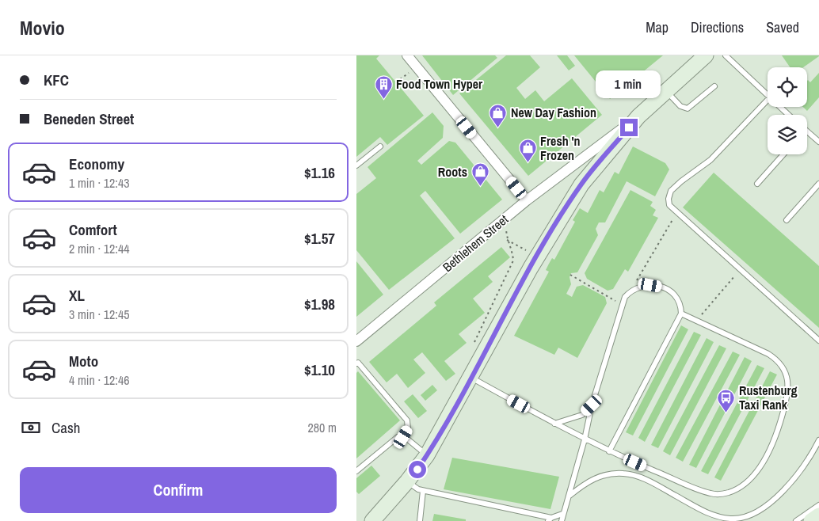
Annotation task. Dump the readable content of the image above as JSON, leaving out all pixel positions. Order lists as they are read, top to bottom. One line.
{"streets":{"main road":["Bethlehem Street"]},"places":{"building":["Food Town Hyper"],"shop":["New Day Fashion","Fresh 'n Frozen","Roots"],"bus stop":["Rustenburg Taxi Rank"]},"page":{"header":"Movio","nav":["Map","Directions","Saved"],"banner":["KFC","Beneden Street"],"bubble":"1 min","list":[{"name":"Economy","note":"1 min · 12:43","value":"$1.16"},{"name":"Comfort","note":"2 min · 12:44","value":"$1.57"},{"name":"XL","note":"3 min · 12:45","value":"$1.98"},{"name":"Moto","note":"4 min · 12:46","value":"$1.10"}],"pay":["Cash","280 m"],"buttons":"Confirm"}}
